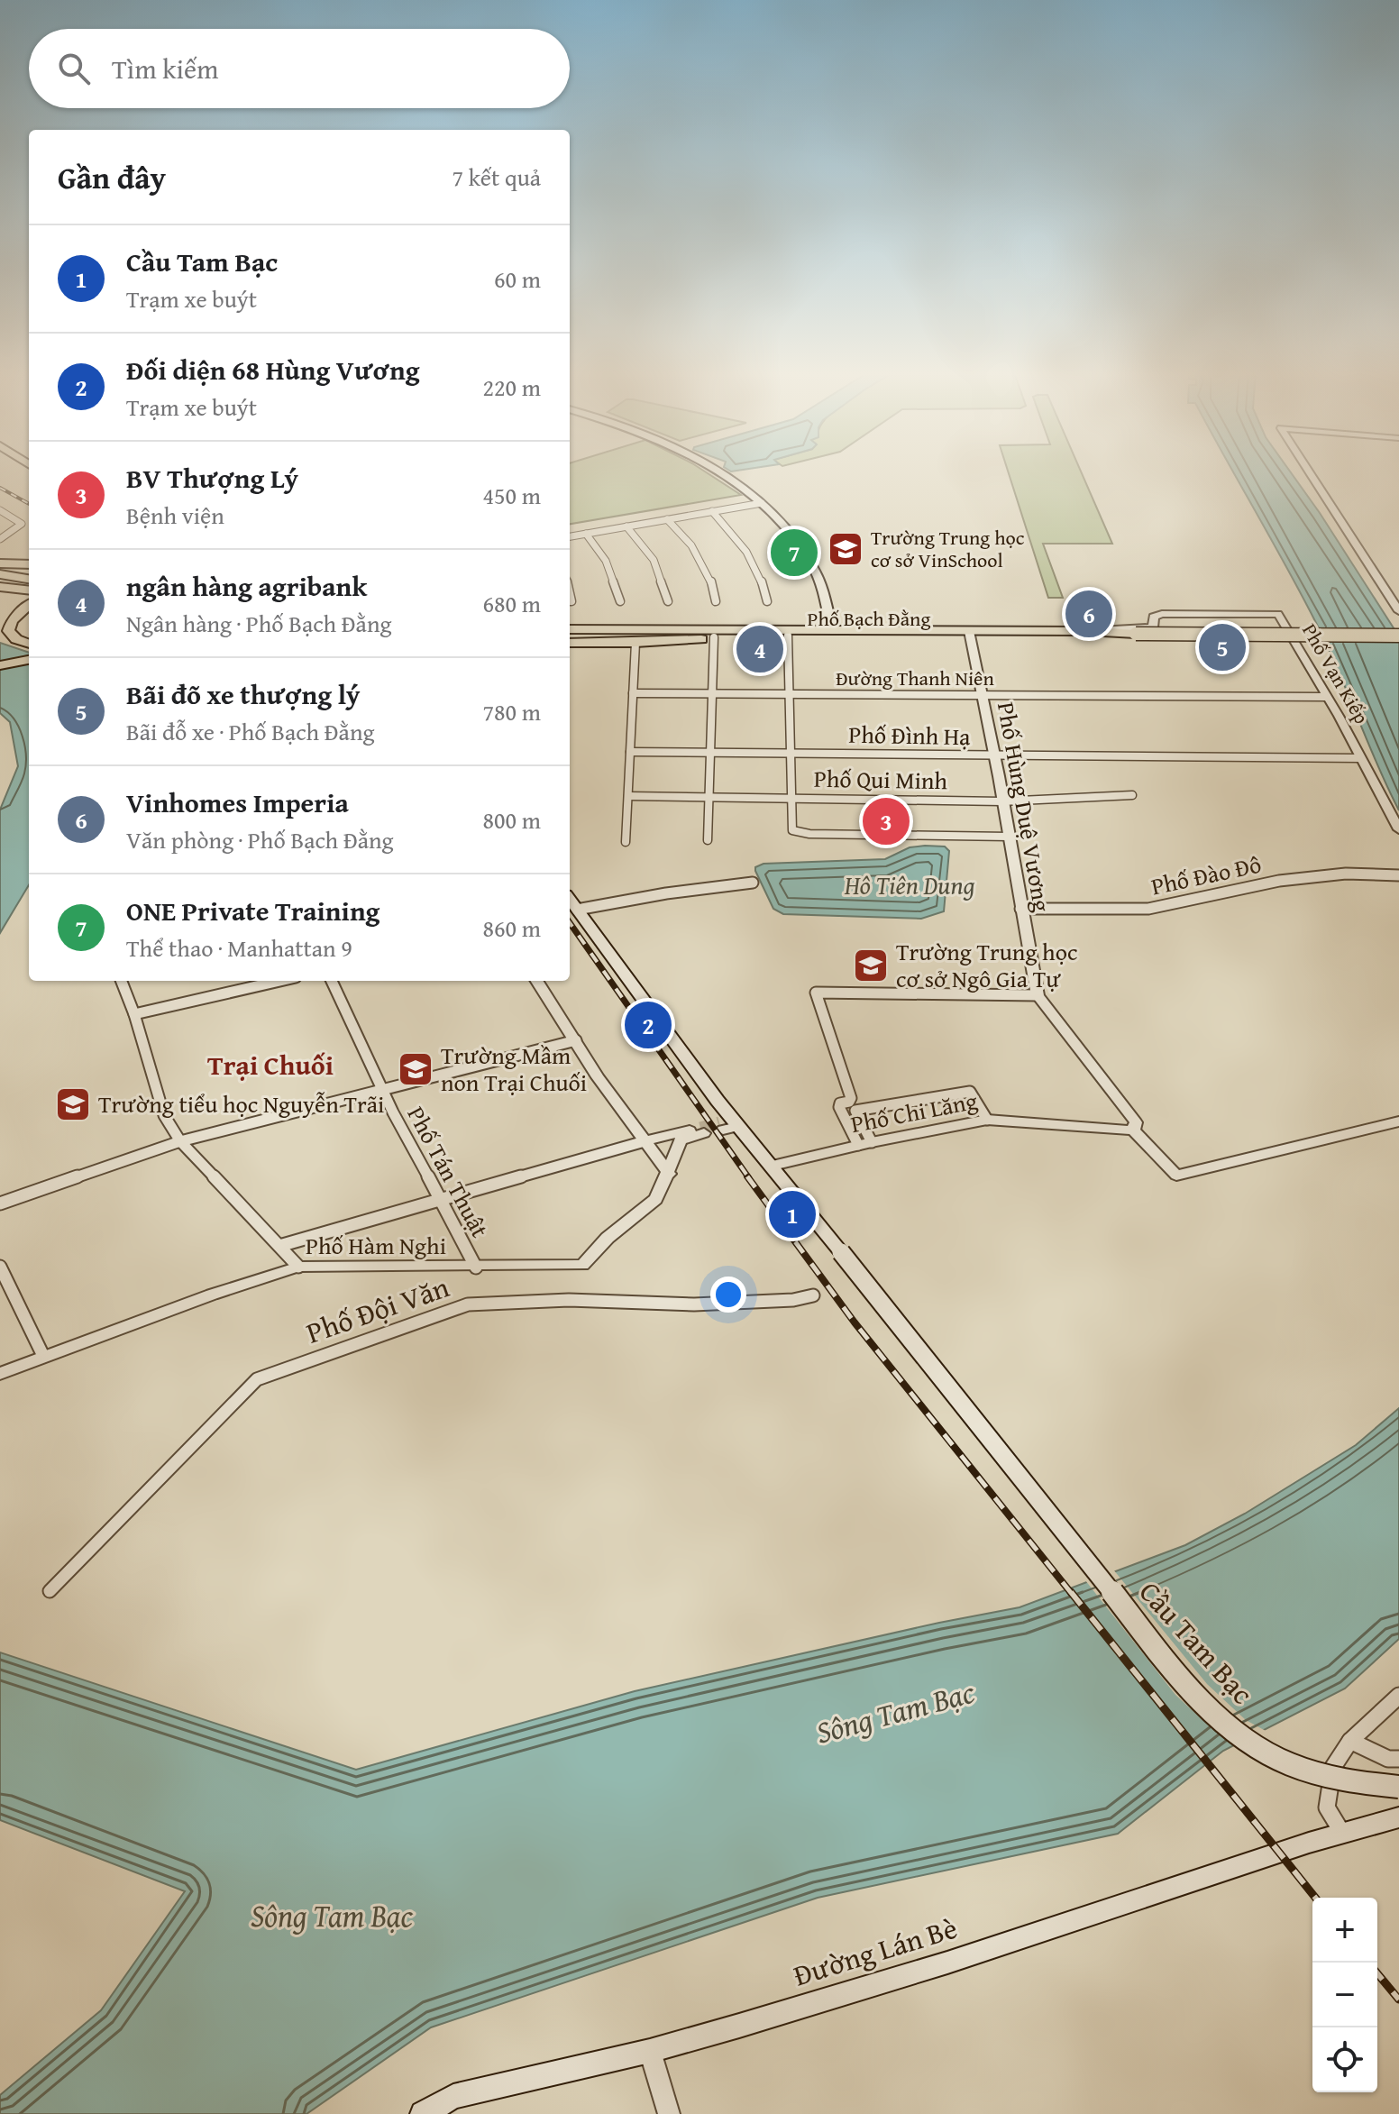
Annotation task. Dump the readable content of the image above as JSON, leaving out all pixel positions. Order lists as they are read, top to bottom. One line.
{"streets":{"main road":["Phố Bạch Đằng","Cầu Tam Bạc","Đường Lán Bè"],"street":["Phố Vạn Kiếp","Đường Thanh Niên","Phố Đình Hạ","Phố Qui Minh","Phố Hùng Duệ Vương","Phố Đào Đô","Phố Chi Lăng","Phố Tán Thuật","Phố Hàm Nghi","Phố Đội Văn"]},"crossings":[["Phố Bạch Đằng","Phố Vạn Kiếp"],["Phố Bạch Đằng","Phố Hùng Duệ Vương"],["Phố Vạn Kiếp","Đường Thanh Niên"],["Phố Vạn Kiếp","Phố Đình Hạ"],["Đường Thanh Niên","Phố Hùng Duệ Vương"],["Phố Đình Hạ","Phố Hùng Duệ Vương"],["Phố Qui Minh","Phố Hùng Duệ Vương"],["Phố Hùng Duệ Vương","Phố Đào Đô"],["Phố Hùng Duệ Vương","Phố Chi Lăng"],["Phố Chi Lăng","Cầu Tam Bạc"],["Phố Tán Thuật","Phố Hàm Nghi"]],"districts":["Trại Chuối"],"water":["Hô Tiên Dung","Sông Tam Bạc"],"places":{"school or university":["Trường Trung học cơ sở VinSchool","Trường Trung học cơ sở Ngô Gia Tự","Trường Mầm non Trại Chuối","Trường tiểu học Nguyễn Trãi"]},"page":{"search":"Tìm kiếm","heading":["Gần đây","7 kết quả"],"list":[{"mark":"1","name":"Cầu Tam Bạc","note":"Trạm xe buýt","value":"60 m"},{"mark":"2","name":"Đối diện 68 Hùng Vương","note":"Trạm xe buýt","value":"220 m"},{"mark":"3","name":"BV Thượng Lý","note":"Bệnh viện","value":"450 m"},{"mark":"4","name":"ngân hàng agribank","note":"Ngân hàng · Phố Bạch Đằng","value":"680 m"},{"mark":"5","name":"Bãi đõ xe thượng lý","note":"Bãi đỗ xe · Phố Bạch Đằng","value":"780 m"},{"mark":"6","name":"Vinhomes Imperia","note":"Văn phòng · Phố Bạch Đằng","value":"800 m"},{"mark":"7","name":"ONE Private Training","note":"Thể thao · Manhattan 9","value":"860 m"}],"pins":["7","6","5","4","3","2","1"],"map_buttons":["+","−"]}}
